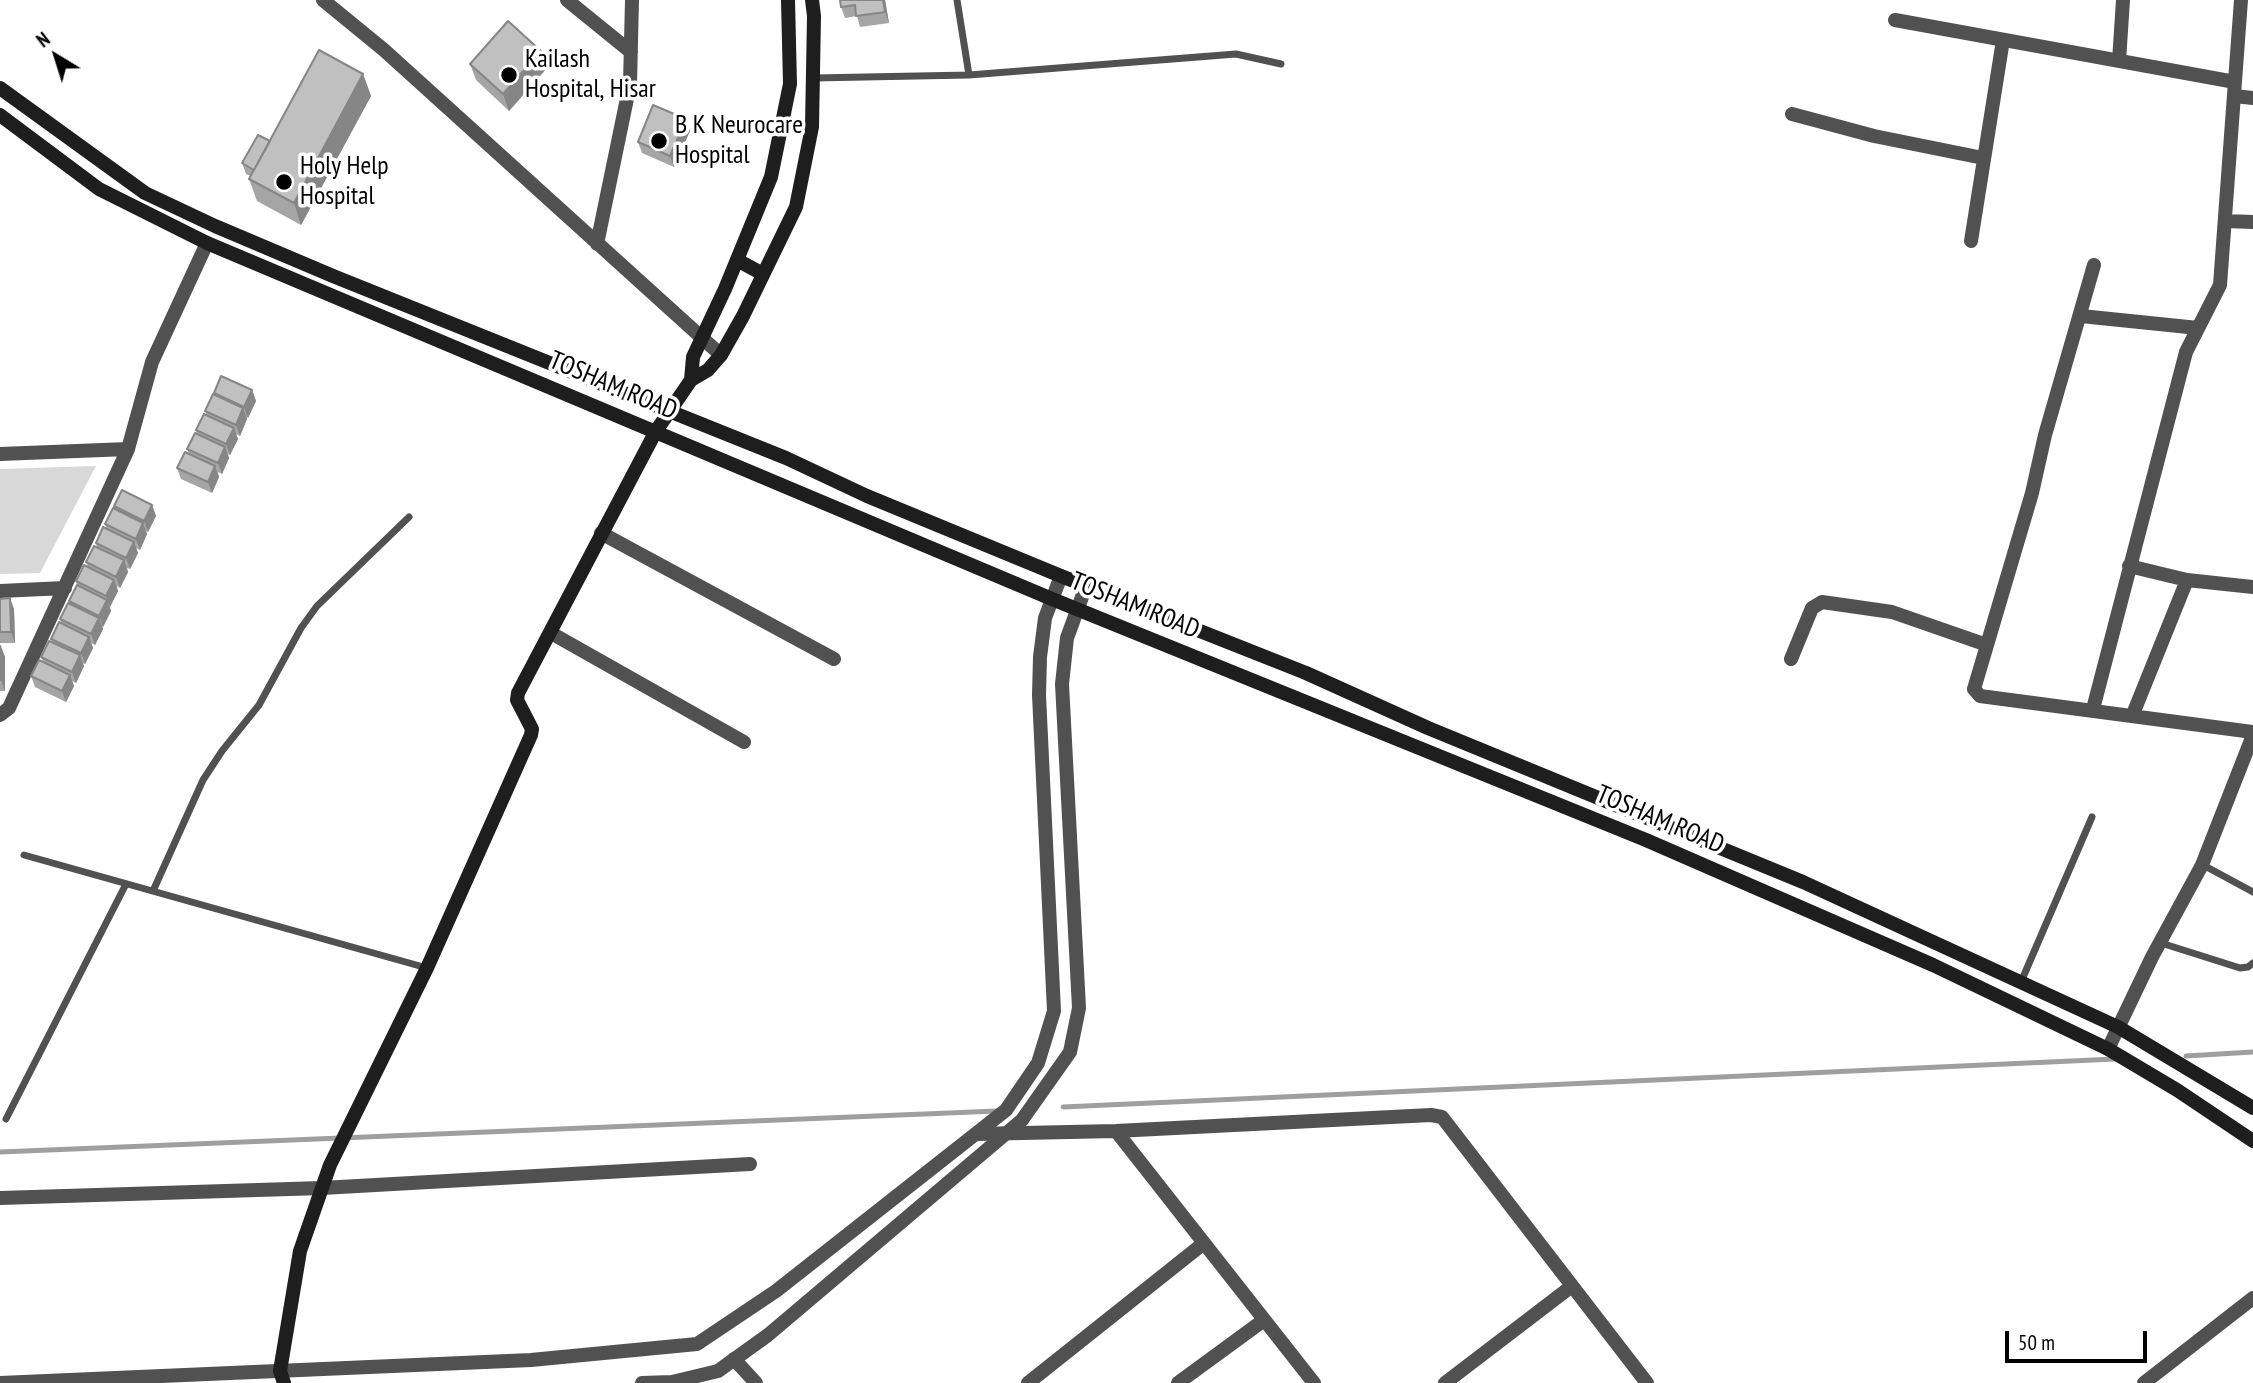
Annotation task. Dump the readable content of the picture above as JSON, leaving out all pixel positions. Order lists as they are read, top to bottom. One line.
{"streets":{"main road":["TOSHAM ROAD"]},"places":["Kailash Hospital, Hisar","B K Neurocare Hospital","Holy Help Hospital"],"scale_bar":"50 m","north":"top left"}
